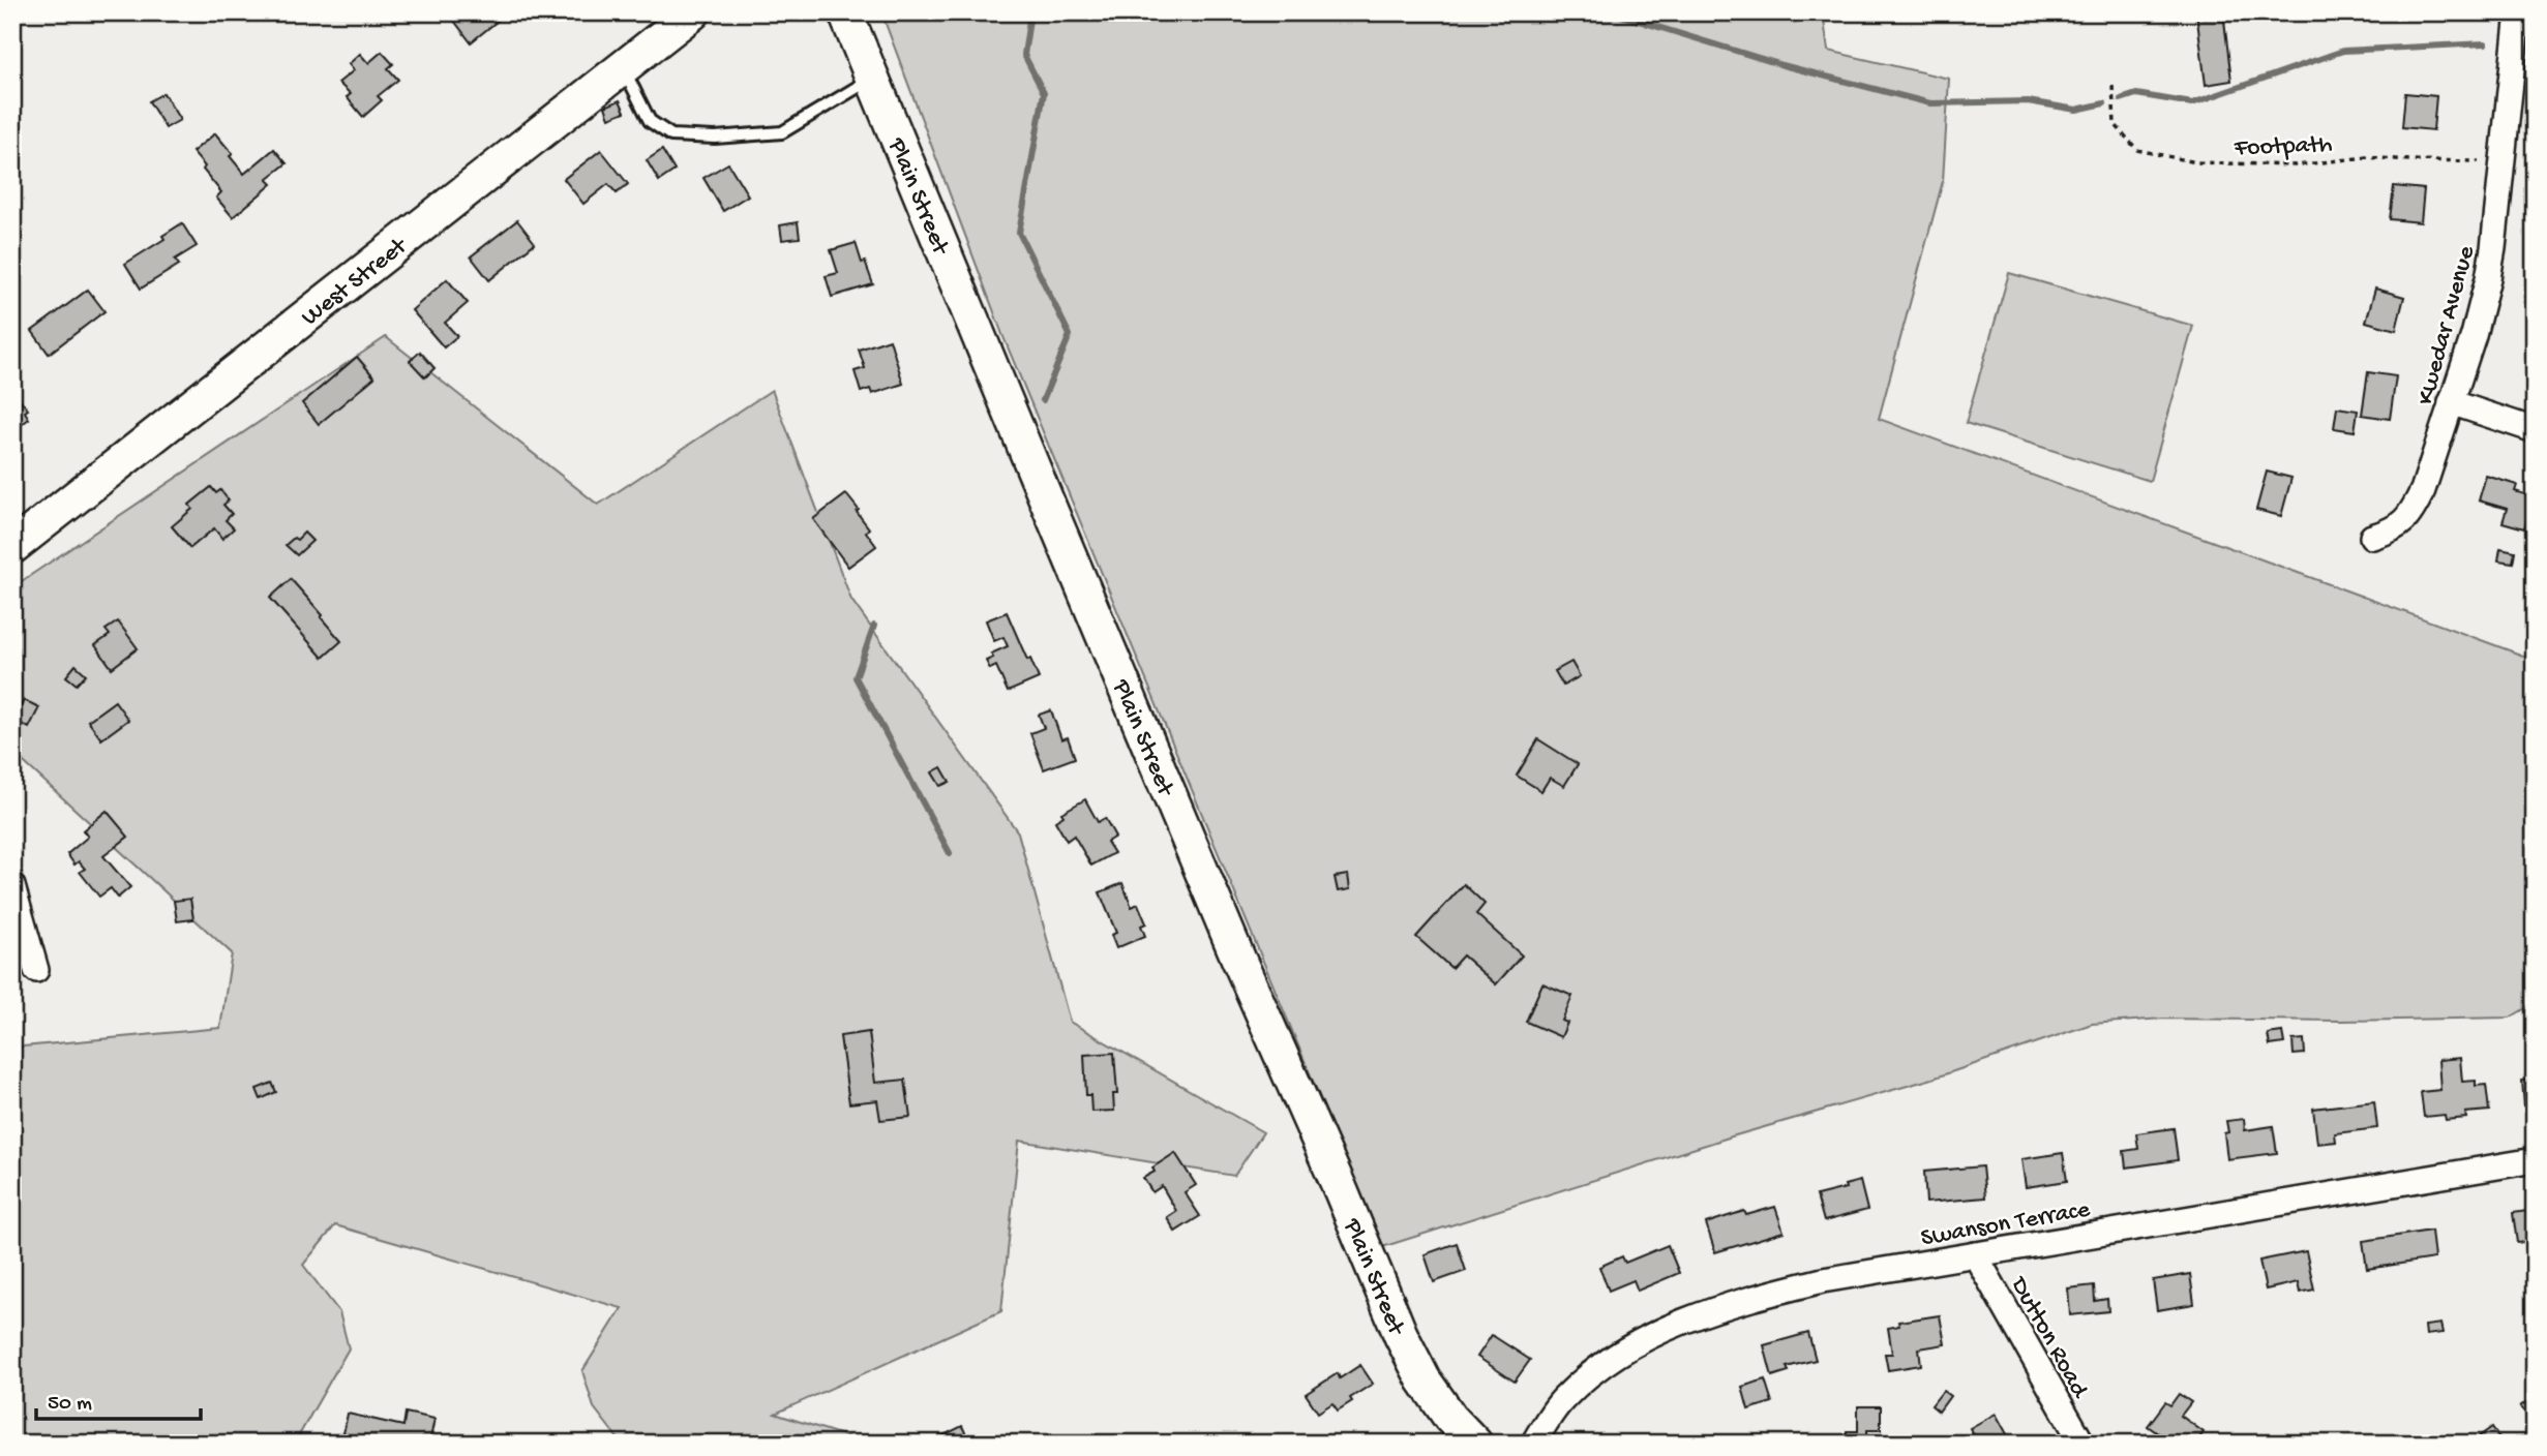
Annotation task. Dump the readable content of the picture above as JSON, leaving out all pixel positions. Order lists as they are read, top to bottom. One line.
{"streets":{"street":["Plain Street","West Street","Kwedar Avenue","Swanson Terrace","Dutton Road"],"path":["Footpath"]},"crossings":[["Footpath","Kwedar Avenue"],["Swanson Terrace","Dutton Road"]],"scale_bar":"50 m"}
